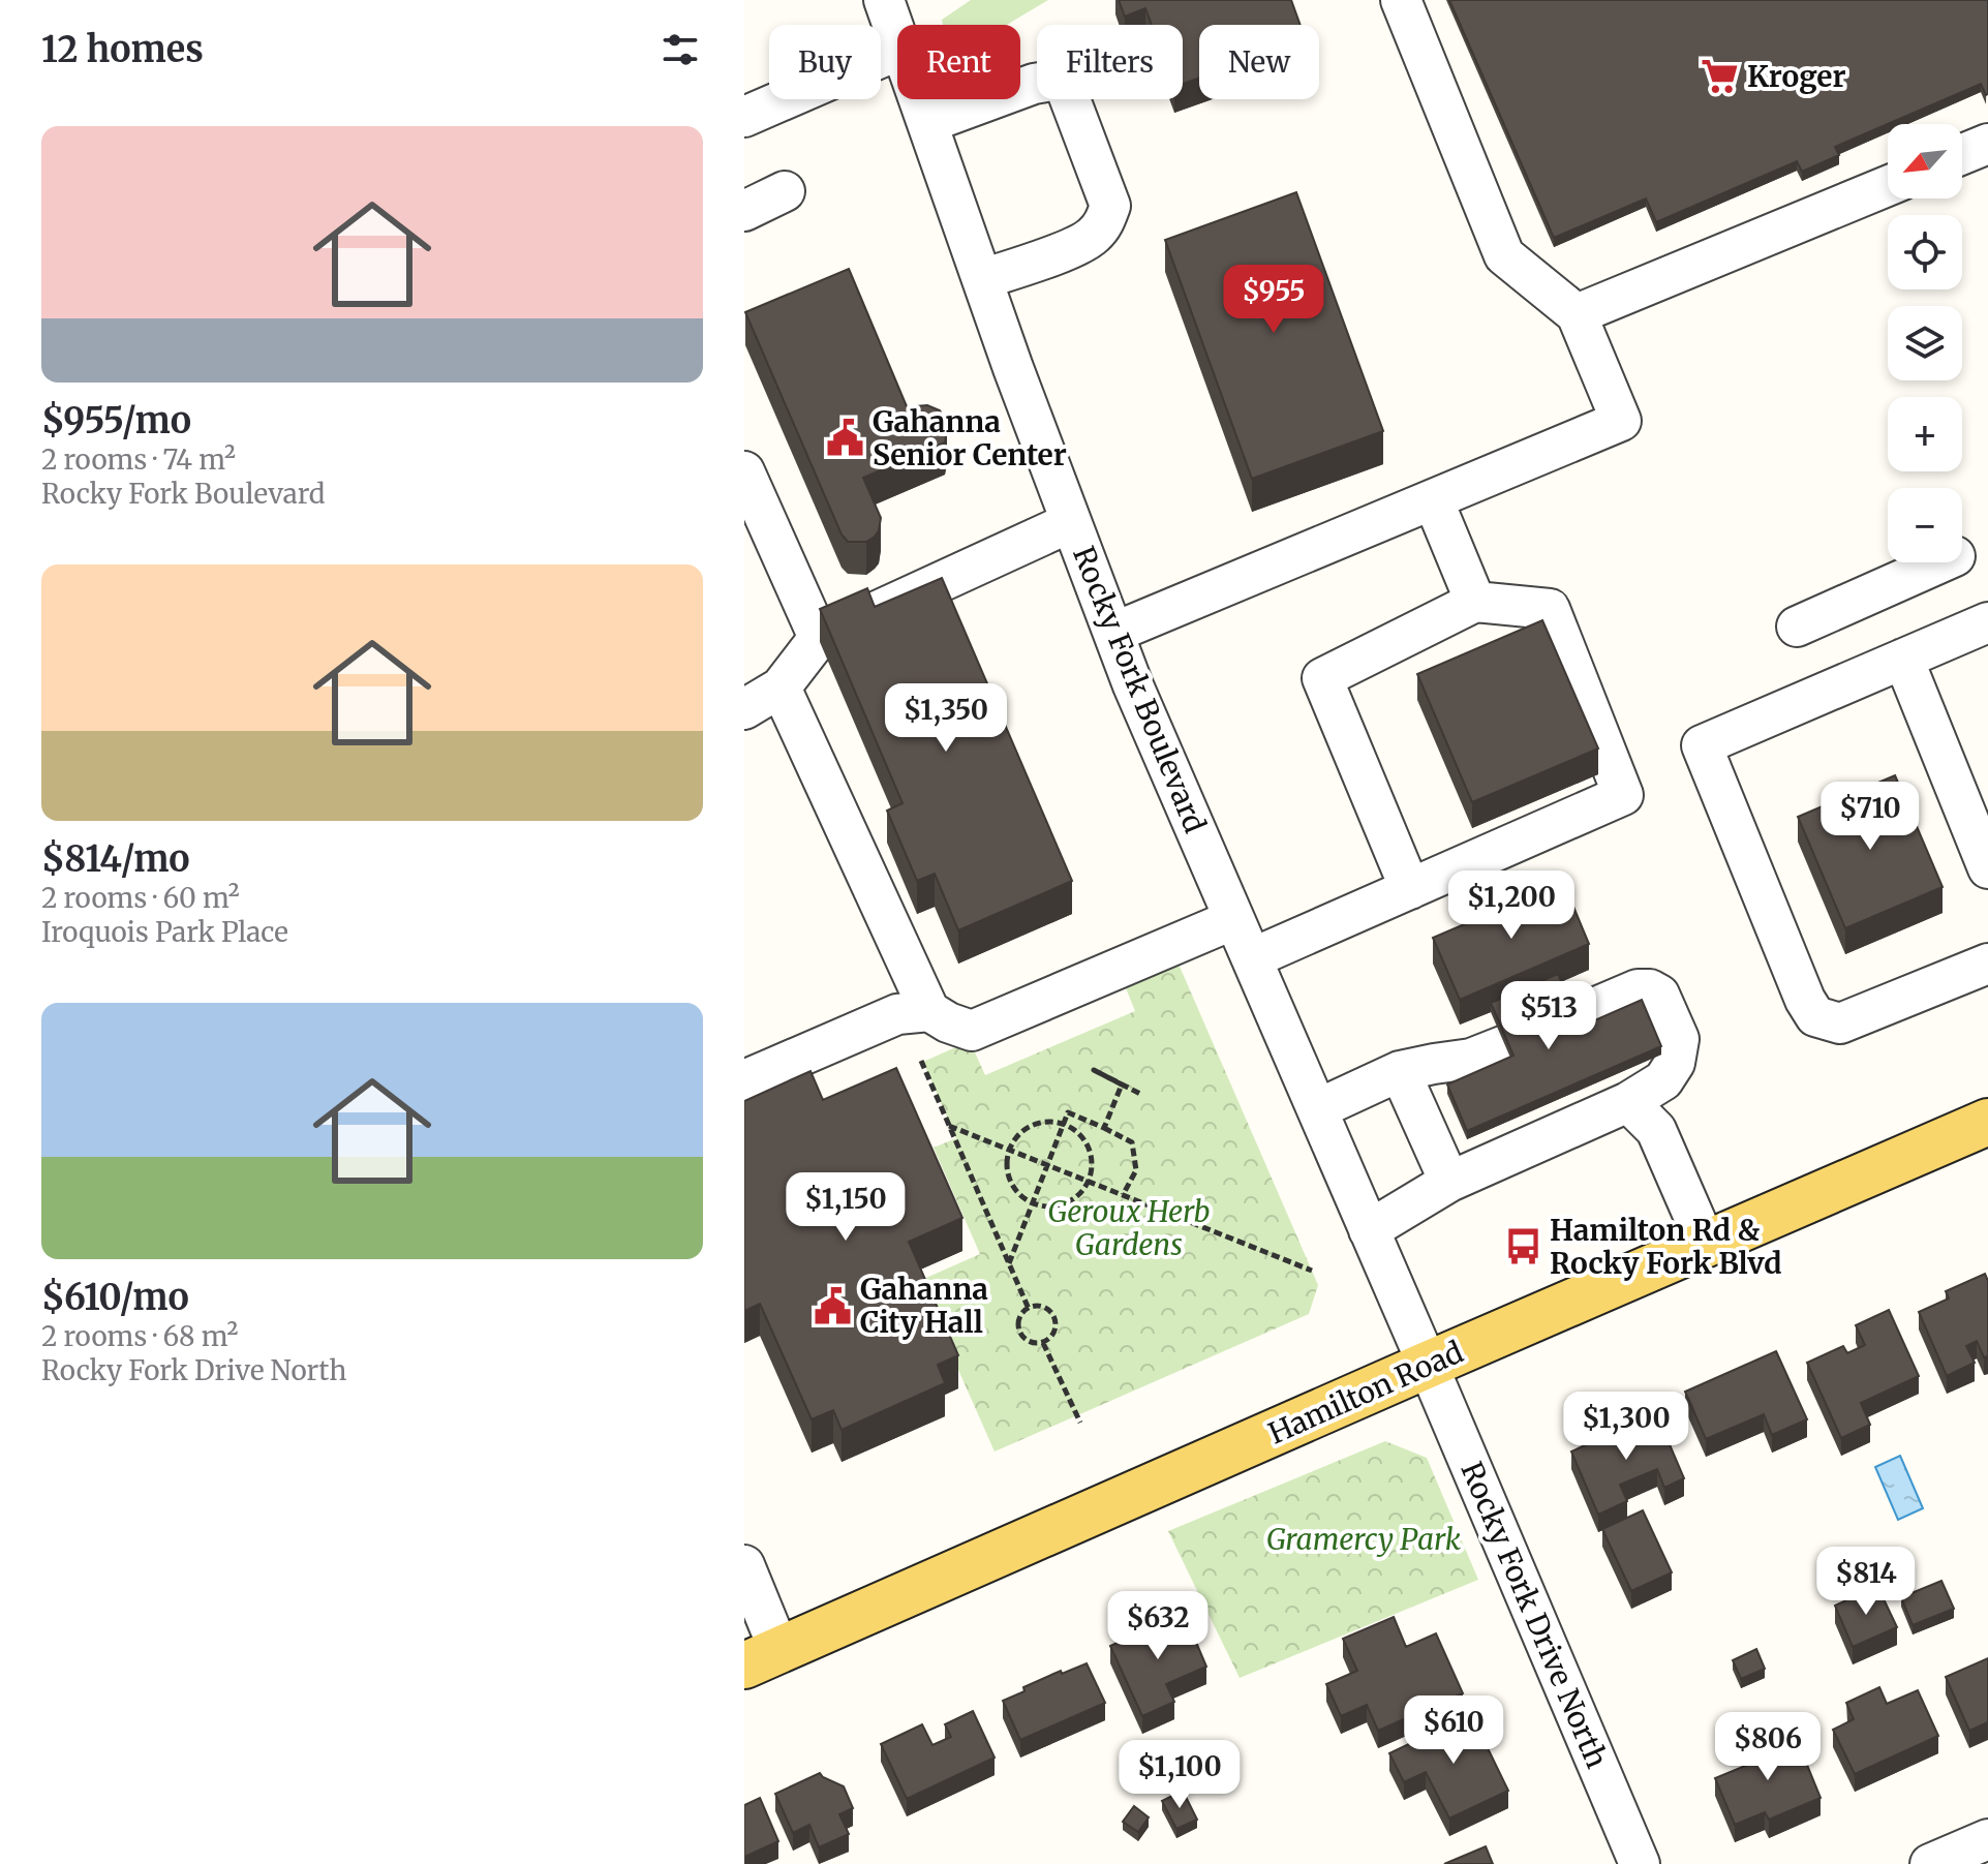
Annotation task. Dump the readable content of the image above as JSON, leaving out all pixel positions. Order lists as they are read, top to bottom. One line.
{"streets":{"main road":["Hamilton Road"],"street":["Rocky Fork Boulevard","Rocky Fork Drive North"]},"crossings":[["Rocky Fork Boulevard","Hamilton Road"],["Rocky Fork Boulevard","Rocky Fork Drive North"],["Hamilton Road","Rocky Fork Drive North"]],"parks":["Geroux Herb Gardens","Gramercy Park"],"places":{"supermarket":["Kroger"],"public building":["Gahanna Senior Center","Gahanna City Hall"],"bus stop":["Hamilton Rd & Rocky Fork Blvd"]},"north":"bottom left","page":{"heading":"12 homes","chip":["Buy","Rent","Filters","New"],"list":[{"name":"$955/mo","note":"2 rooms · 74 m² · Rocky Fork Boulevard"},{"name":"$814/mo","note":"2 rooms · 60 m² · Iroquois Park Place"},{"name":"$610/mo","note":"2 rooms · 68 m² · Rocky Fork Drive North"}],"map_buttons":["+","−"],"price":["$955","$1,350","$710","$1,200","$513","$1,150","$1,300","$814","$632","$610","$806","$1,100"]}}
